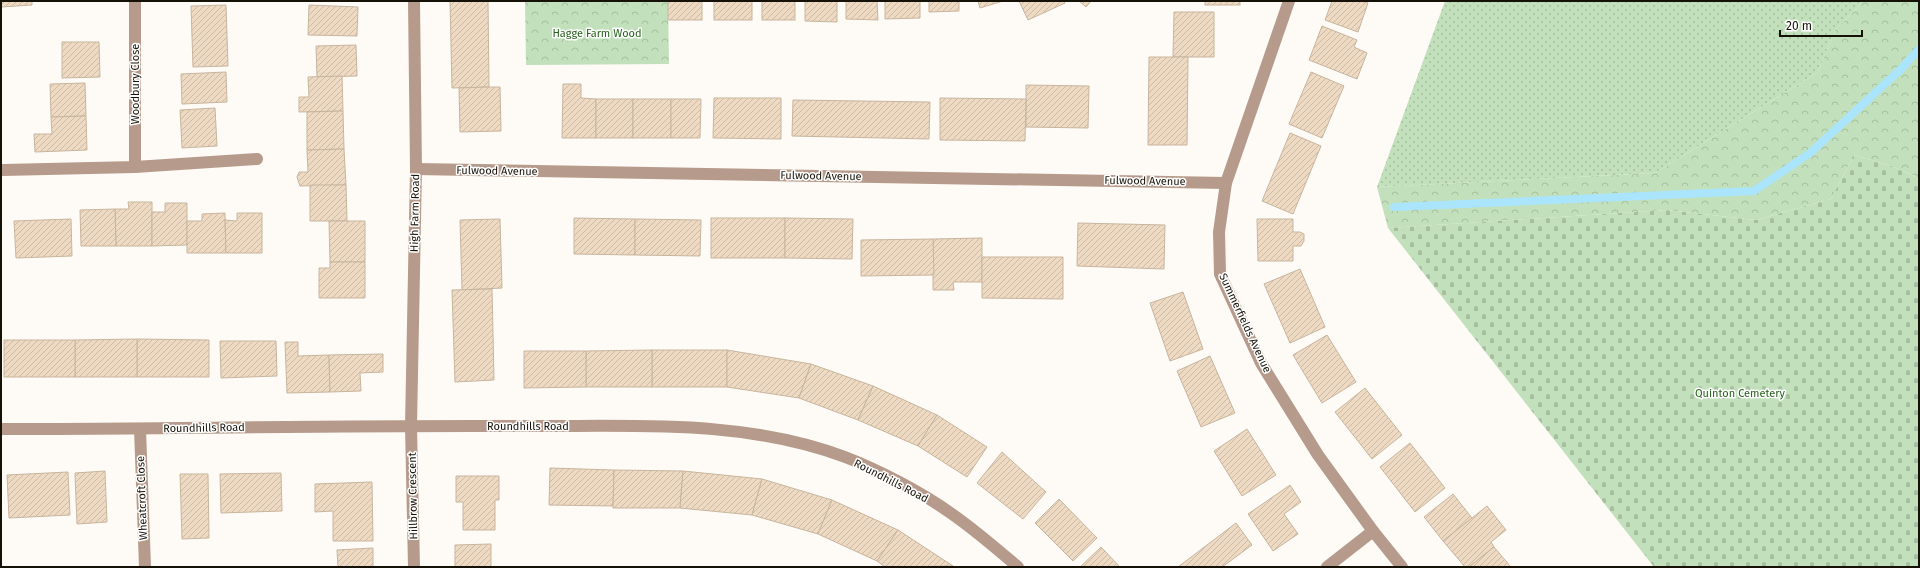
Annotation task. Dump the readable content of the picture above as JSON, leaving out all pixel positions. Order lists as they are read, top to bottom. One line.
{"streets":{"street":["Woodbury Close","Fulwood Avenue","High Farm Road","Summerfields Avenue","Roundhills Road","Hillbrow Crescent","Wheatcroft Close"]},"crossings":[["Fulwood Avenue","High Farm Road"],["Fulwood Avenue","Summerfields Avenue"],["High Farm Road","Roundhills Road"],["High Farm Road","Hillbrow Crescent"],["Roundhills Road","Hillbrow Crescent"],["Roundhills Road","Wheatcroft Close"]],"parks":["Hagge Farm Wood","Quinton Cemetery"],"scale_bar":"20 m"}
